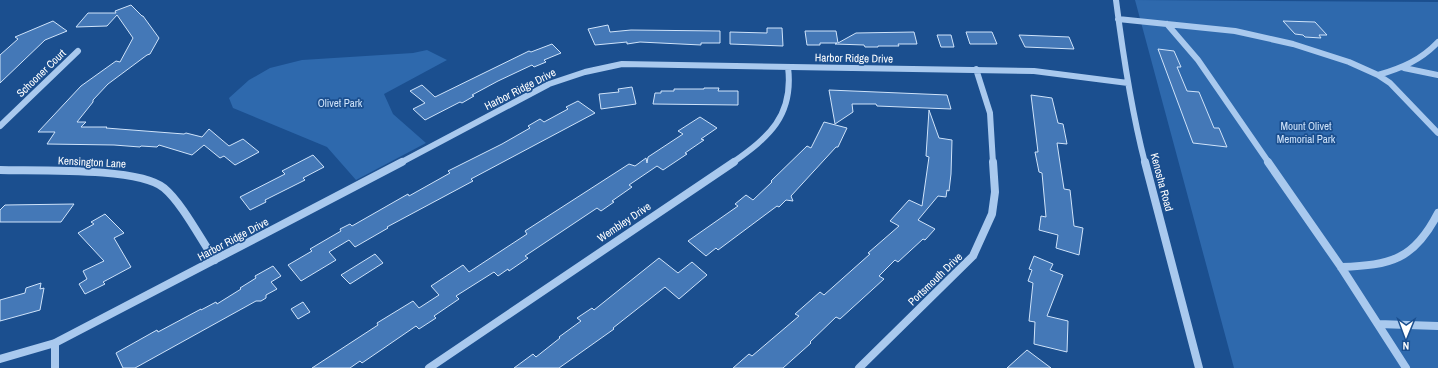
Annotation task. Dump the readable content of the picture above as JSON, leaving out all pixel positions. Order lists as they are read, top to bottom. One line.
{"streets":{"street":["Harbor Ridge Drive","Schooner Court","Kensington Lane","Kenosha Road","Wembley Drive","Portsmouth Drive"]},"crossings":[["Harbor Ridge Drive","Kensington Lane"],["Harbor Ridge Drive","Kenosha Road"],["Harbor Ridge Drive","Wembley Drive"],["Harbor Ridge Drive","Portsmouth Drive"]],"parks":["Olivet Park","Mount Olivet Memorial Park"],"north":"bottom"}
